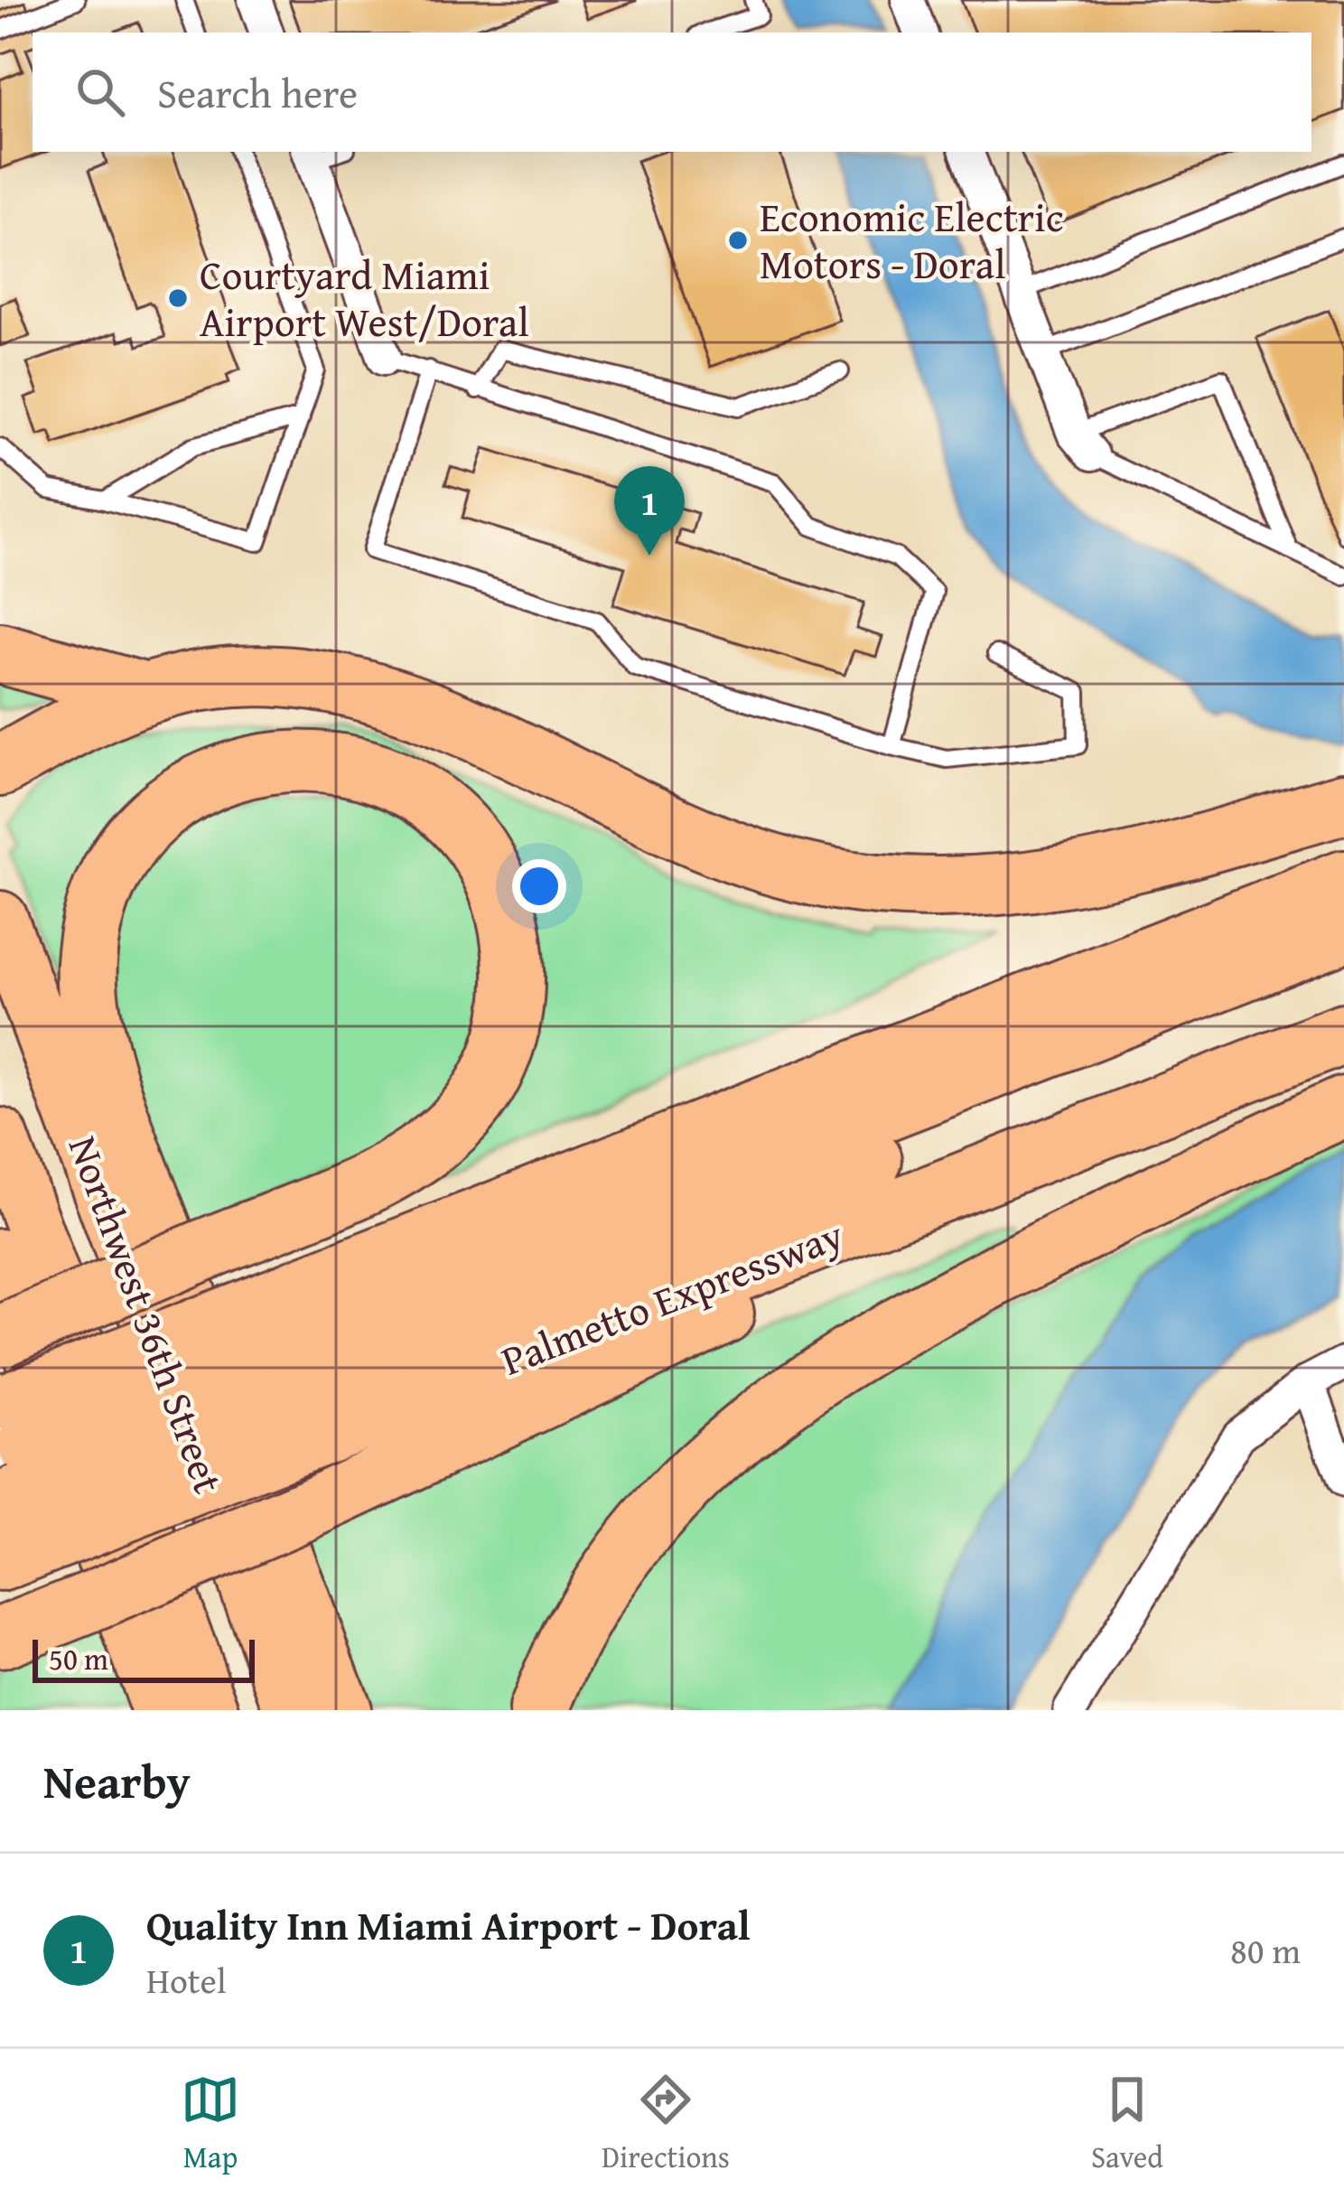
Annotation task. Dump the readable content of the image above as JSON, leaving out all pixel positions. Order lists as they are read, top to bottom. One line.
{"streets":{"highway":["Palmetto Expressway"],"main road":["Northwest 36th Street"]},"places":["Economic Electric Motors - Doral","Courtyard Miami Airport West/Doral"],"scale_bar":"50 m","page":{"search":"Search here","pins":"1","scale":"50 m","heading":"Nearby","list":[{"mark":"1","name":"Quality Inn Miami Airport - Doral","note":"Hotel","value":"80 m"}],"nav":["Map","Directions","Saved"]}}
